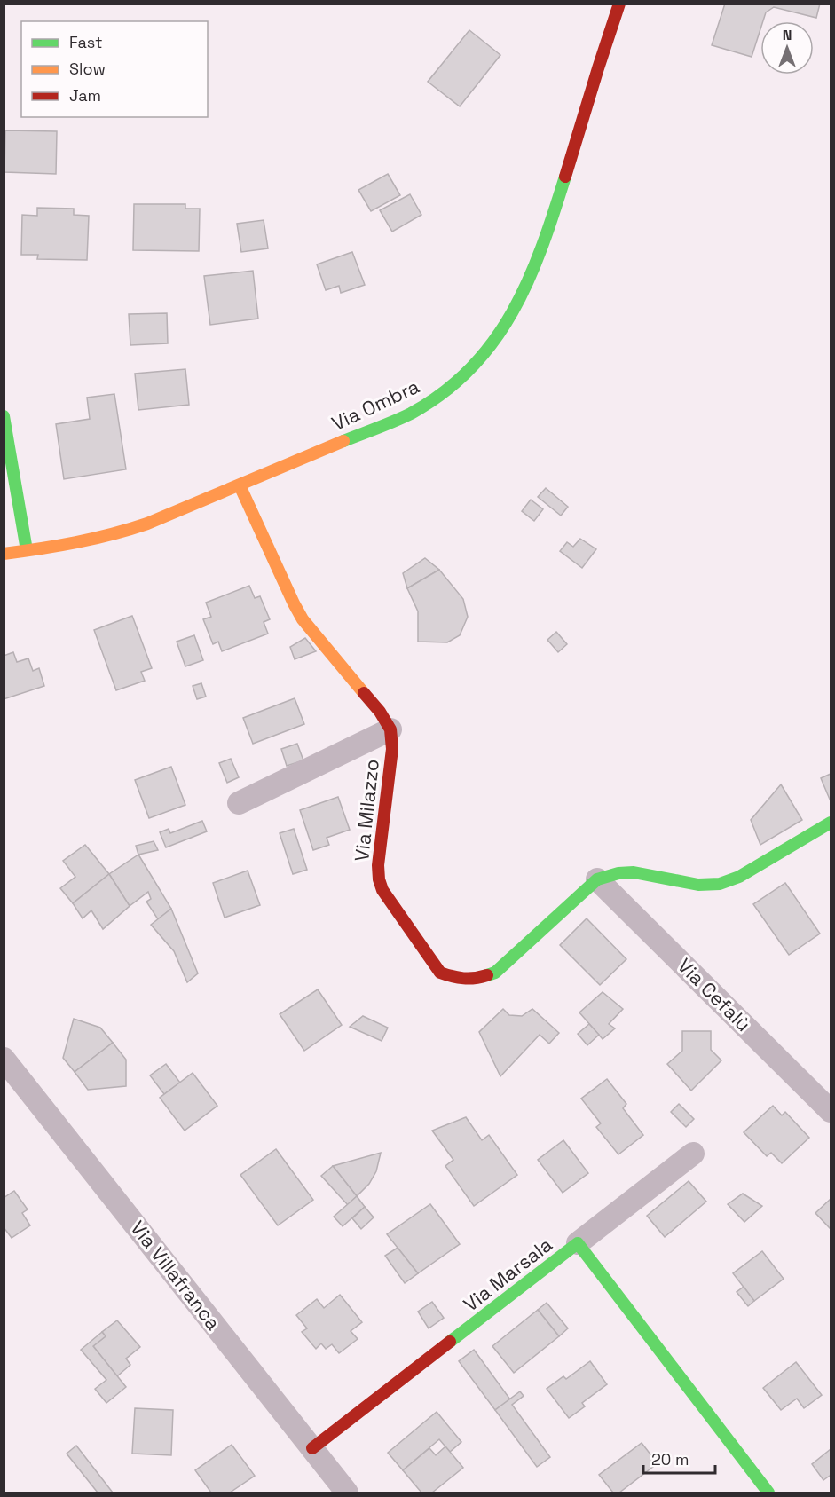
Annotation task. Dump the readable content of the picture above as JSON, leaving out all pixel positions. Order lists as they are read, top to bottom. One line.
{"streets":{"street":["Via Ombra","Via Milazzo","Via Cefalù","Via Marsala","Via Villafranca"]},"crossings":[["Via Ombra","Via Milazzo"],["Via Milazzo","Via Cefalù"],["Via Marsala","Via Villafranca"]],"legend":["Fast","Slow","Jam"],"scale_bar":"20 m","north":"top"}
